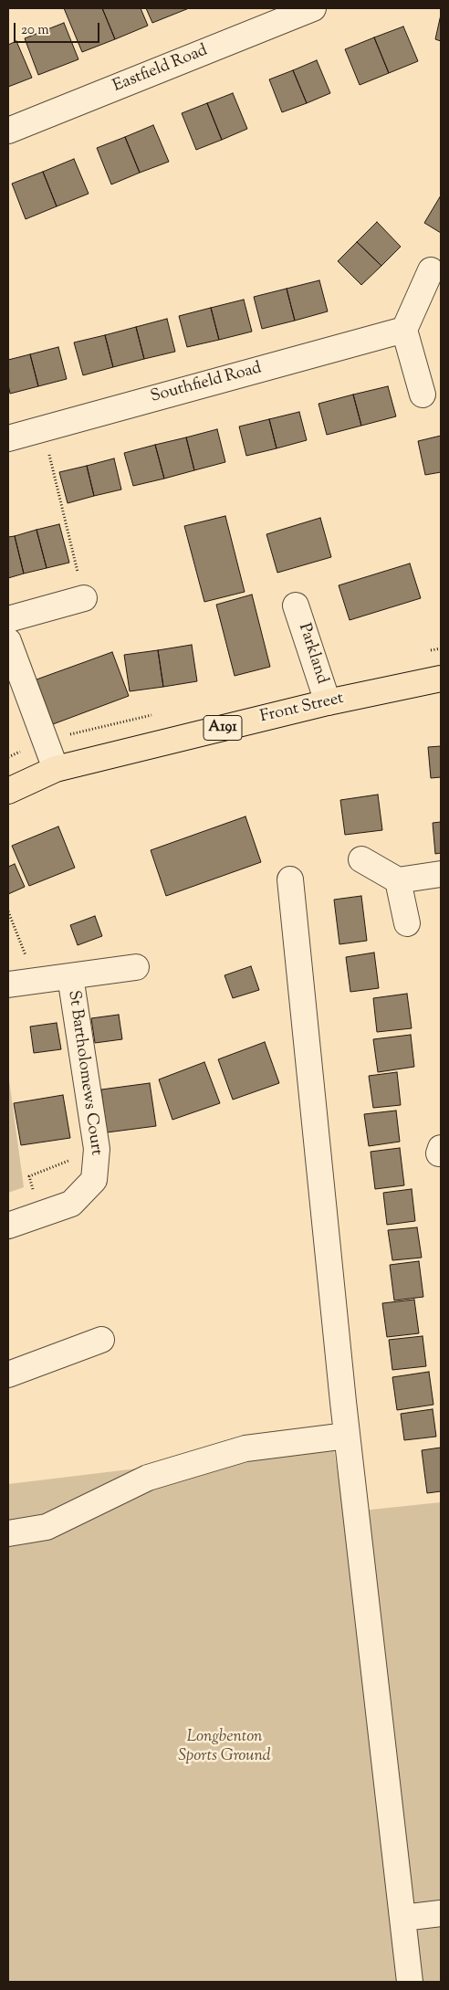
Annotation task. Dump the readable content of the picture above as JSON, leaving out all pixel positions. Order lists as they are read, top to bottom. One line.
{"streets":{"main road":["Front Street","A191"],"street":["Eastfield Road","Southfield Road","Parkland","St Bartholomews Court"]},"crossings":[["Parkland","Front Street"]],"parks":["Longbenton Sports Ground"],"scale_bar":"20 m"}
